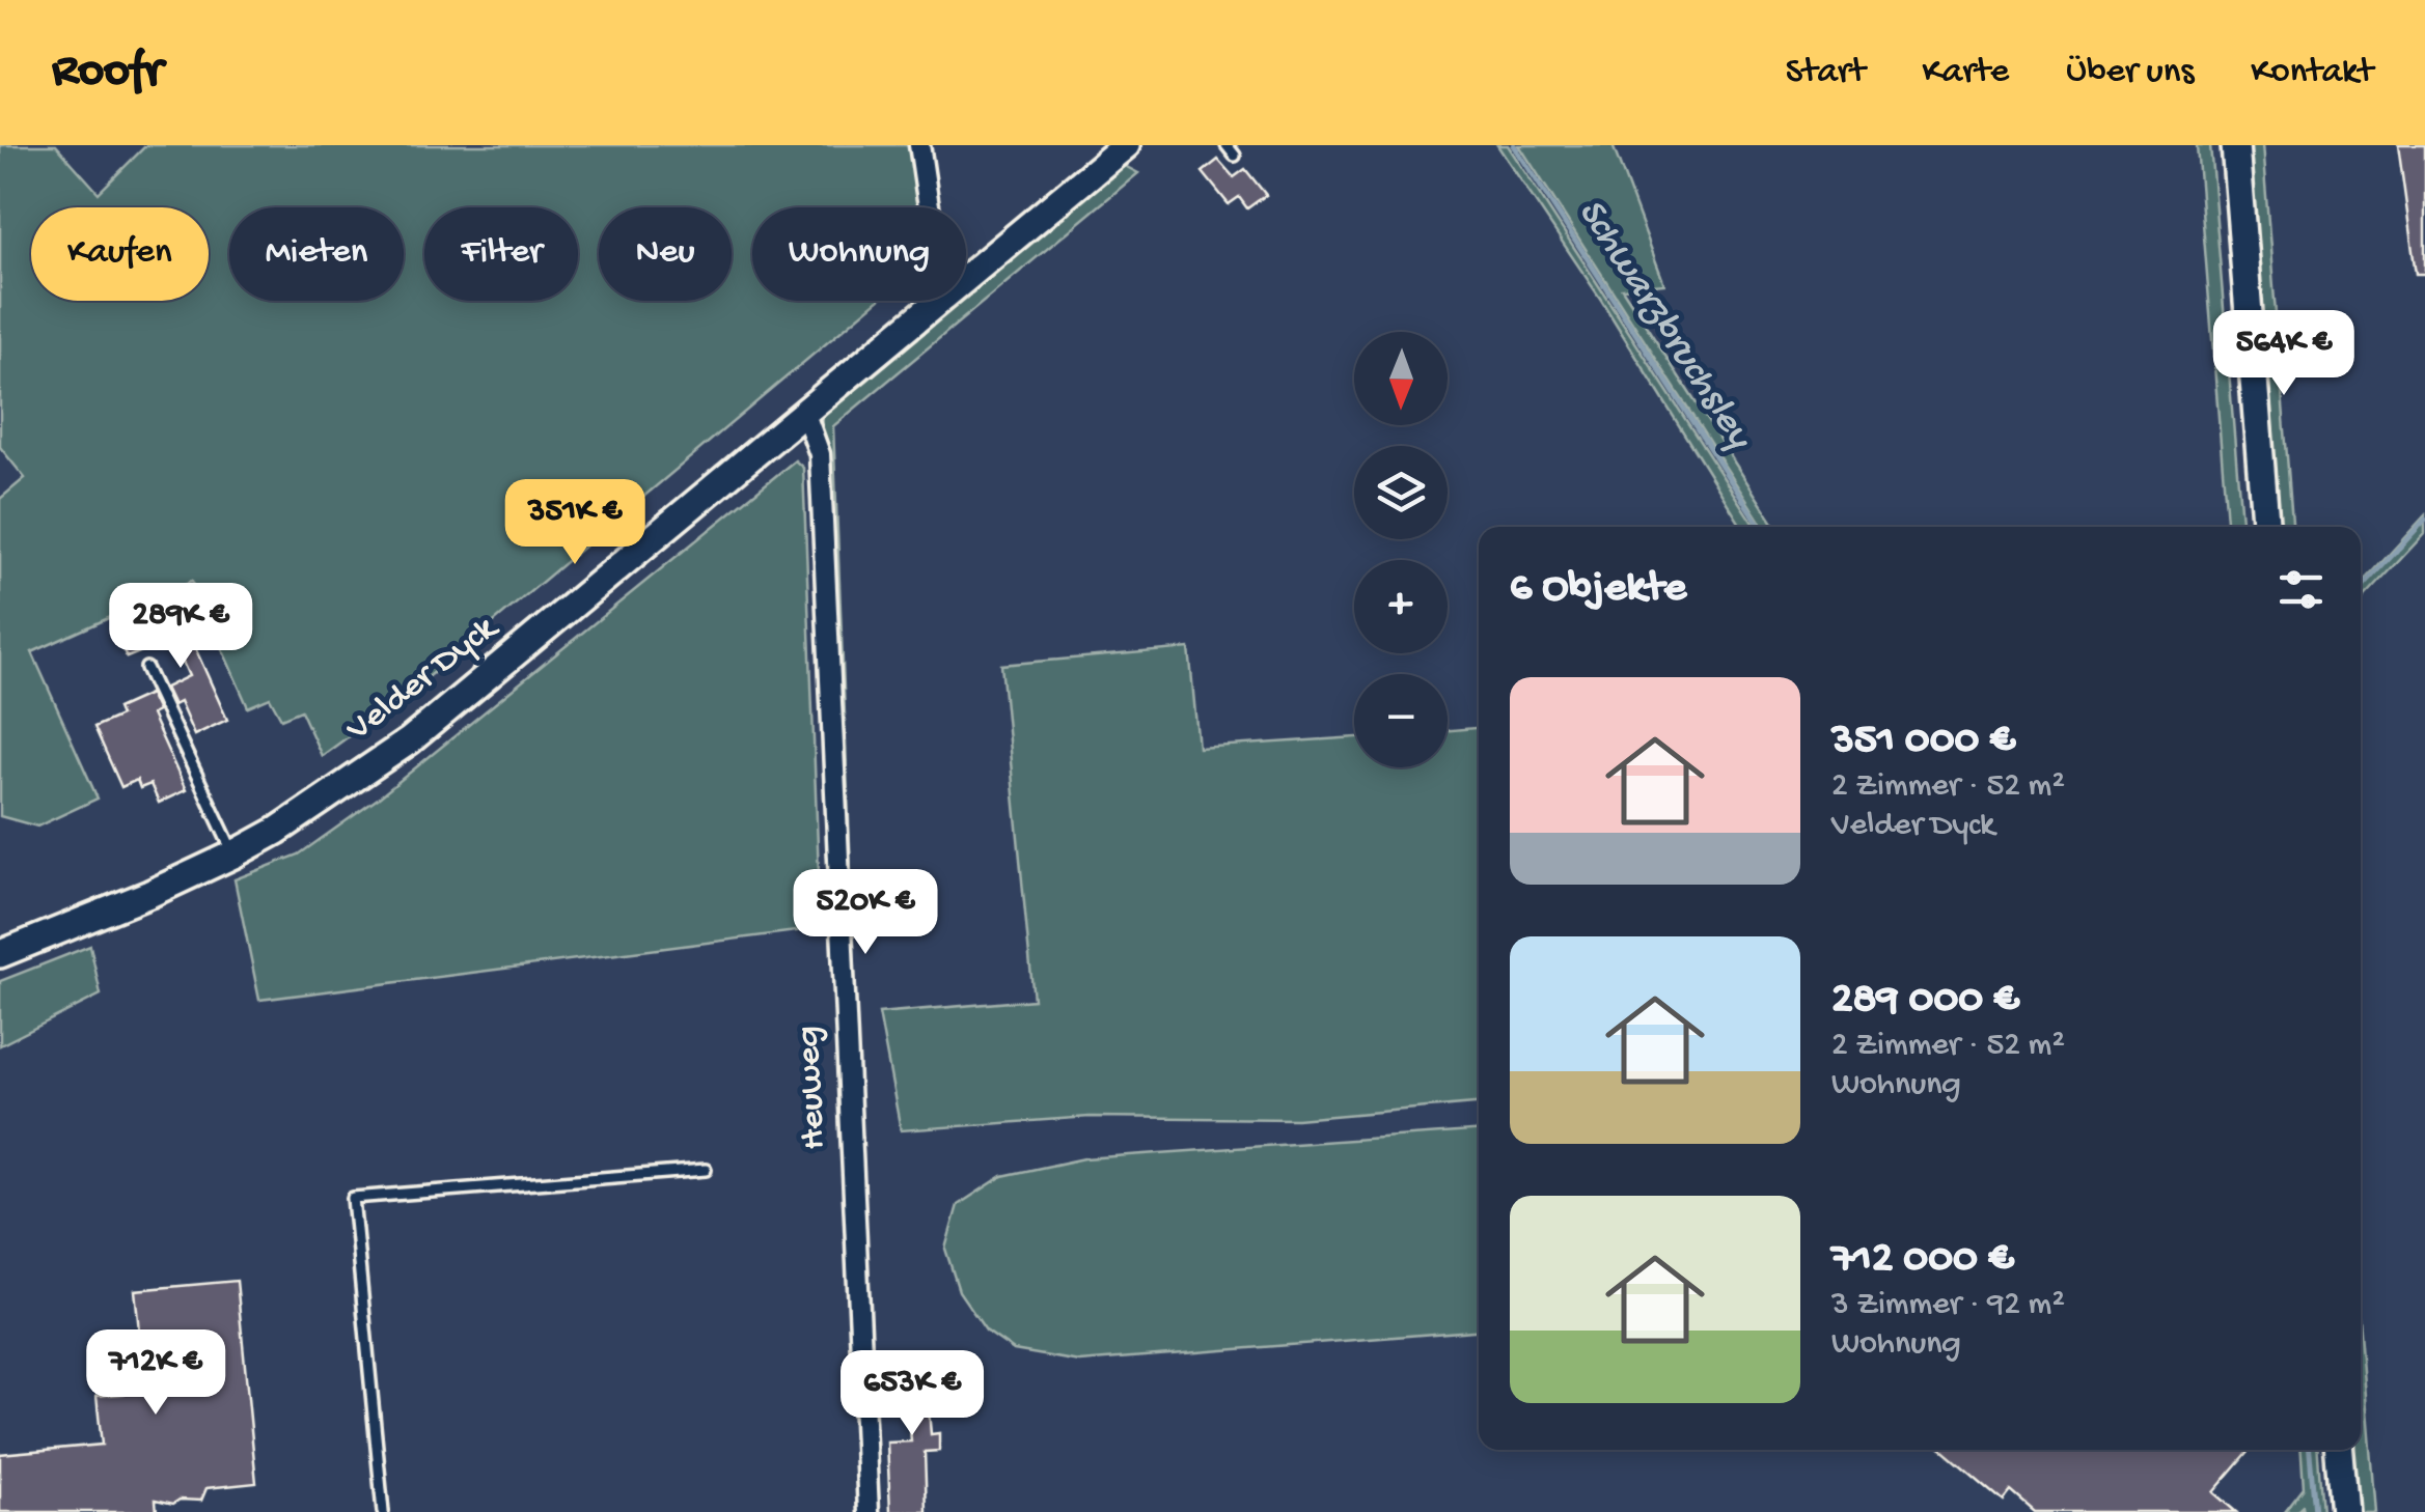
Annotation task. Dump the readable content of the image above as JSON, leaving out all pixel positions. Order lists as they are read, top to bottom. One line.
{"streets":{"main road":["Velder Dyck"],"street":["Heuweg"]},"crossings":[["Velder Dyck","Heuweg"]],"water":["Schwarzbruchsley"],"north":"bottom","page":{"header":"Roofr","nav":["Start","Karte","Über uns","Kontakt"],"chip":["Kaufen","Mieten","Filter","Neu","Wohnung"],"price":["564K €","351K €","289K €","520K €","712K €","653K €"],"map_buttons":["+","−"],"heading":"6 Objekte","list":[{"name":"351 000 €","note":"2 Zimmer · 52 m² · Velder Dyck"},{"name":"289 000 €","note":"2 Zimmer · 52 m² · Wohnung"},{"name":"712 000 €","note":"3 Zimmer · 92 m² · Wohnung"}]}}
